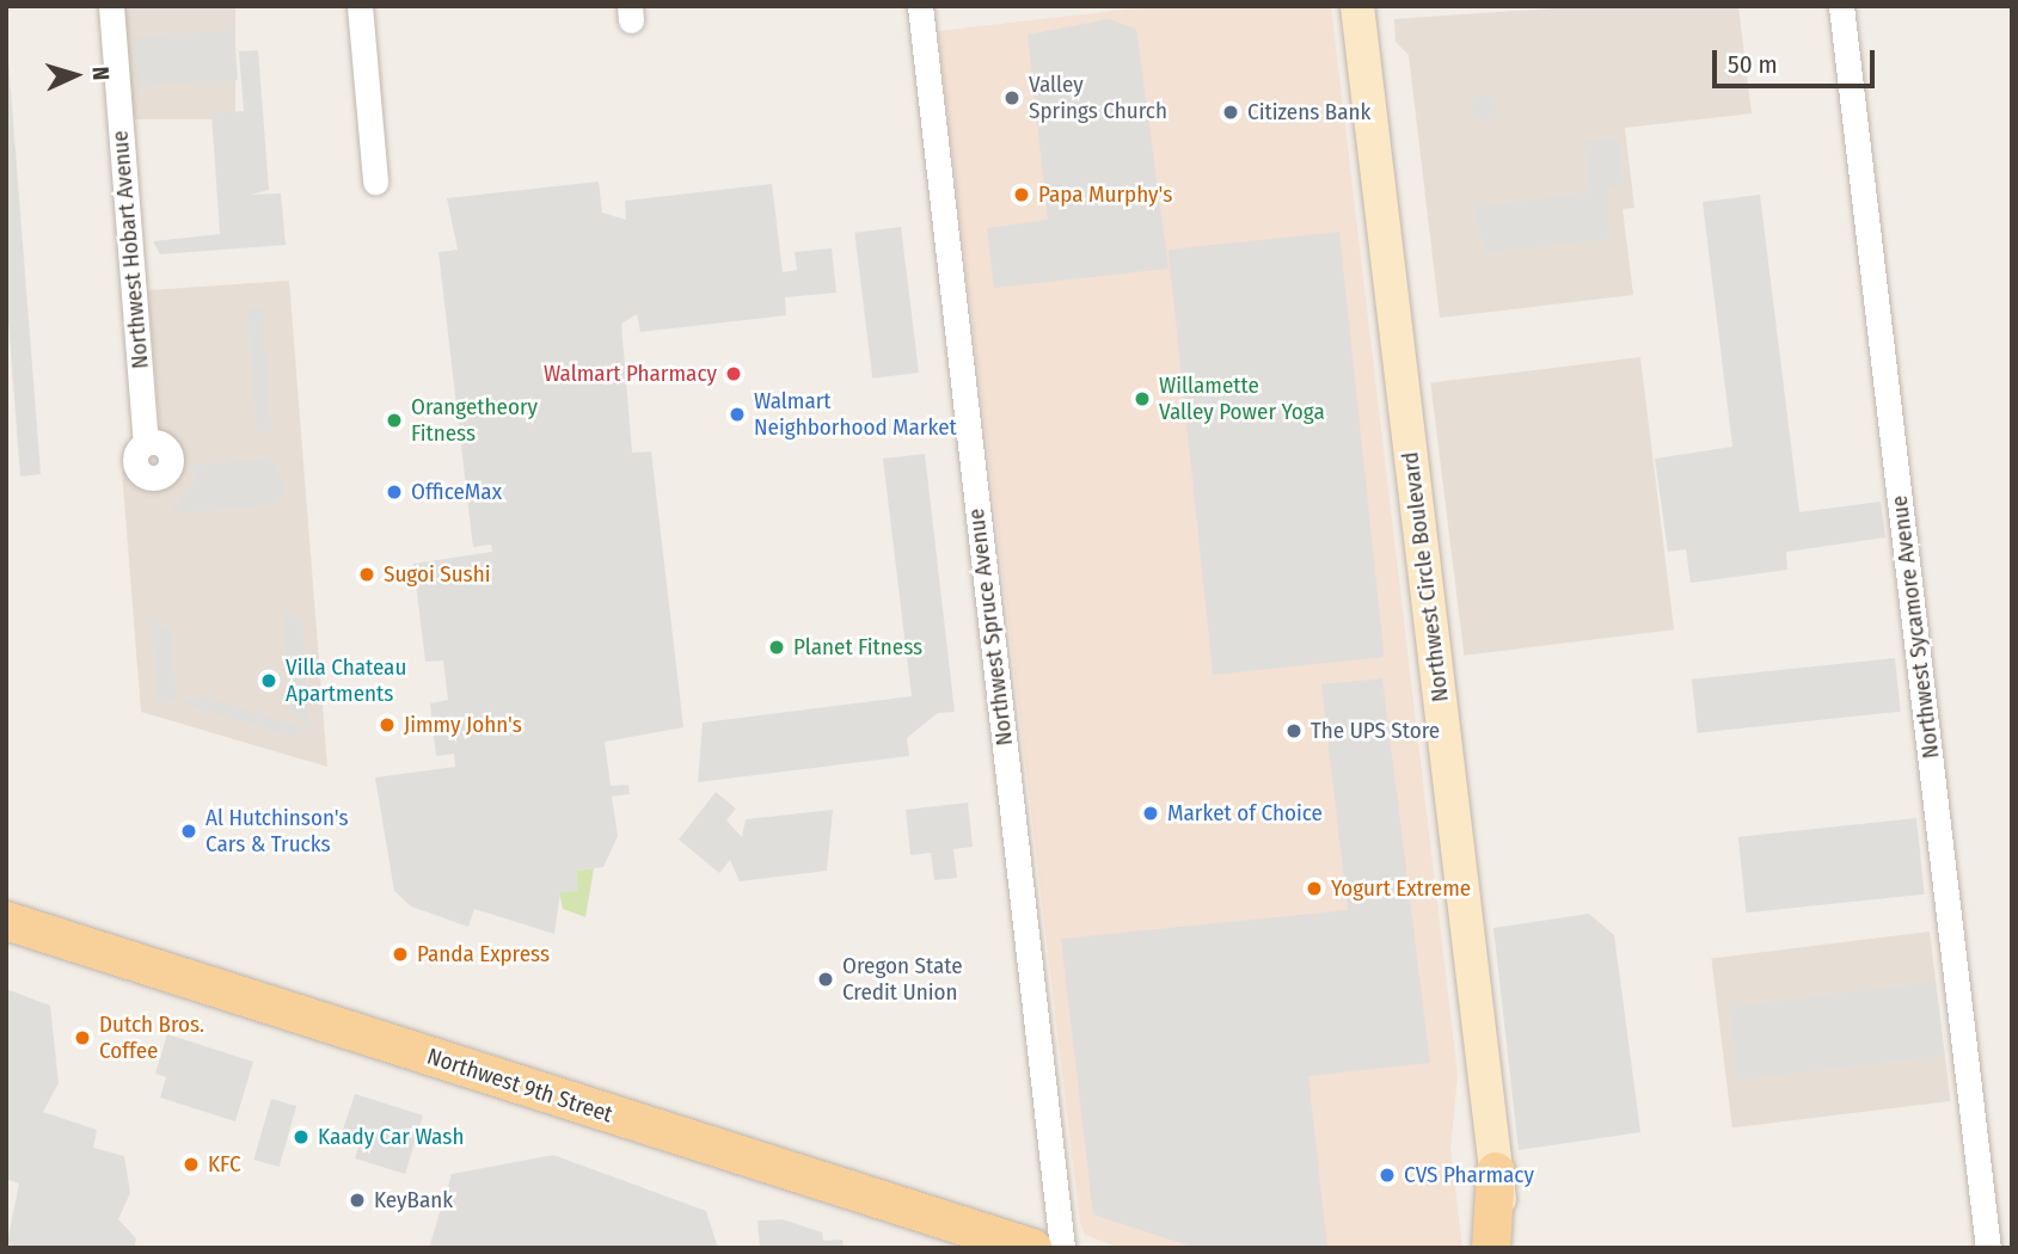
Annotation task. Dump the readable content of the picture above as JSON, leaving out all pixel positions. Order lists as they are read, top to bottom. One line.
{"streets":{"main road":["Northwest Circle Boulevard","Northwest 9th Street"],"street":["Northwest Hobart Avenue","Northwest Spruce Avenue","Northwest Sycamore Avenue"]},"places":["Valley Springs Church","Citizens Bank","Papa Murphy's","Walmart Pharmacy","Willamette Valley Power Yoga","Walmart Neighborhood Market","Orangetheory Fitness","OfficeMax","Sugoi Sushi","Planet Fitness","Villa Chateau Apartments","Jimmy John's","The UPS Store","Market of Choice","Al Hutchinson's Cars & Trucks","Yogurt Extreme","Panda Express","Oregon State Credit Union","Dutch Bros. Coffee","Kaady Car Wash","KFC","CVS Pharmacy","KeyBank"],"scale_bar":"50 m","north":"right"}
